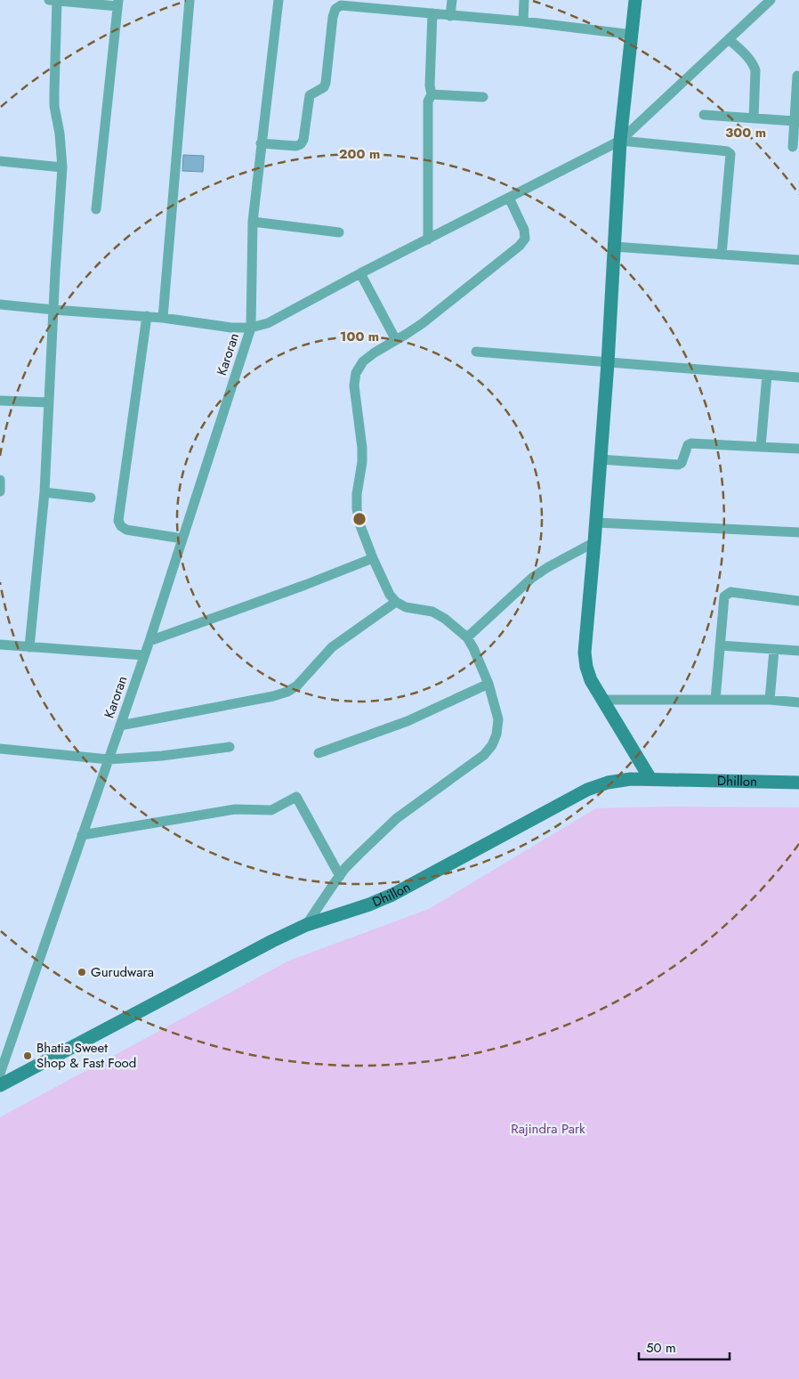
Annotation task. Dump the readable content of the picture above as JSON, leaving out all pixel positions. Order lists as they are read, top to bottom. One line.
{"streets":{"street":["Karoran","Dhillon"]},"parks":["Rajindra Park"],"places":["Gurudwara","Bhatia Sweet Shop & Fast Food"],"scale_bar":"50 m","rings":["300 m","200 m","100 m"]}
